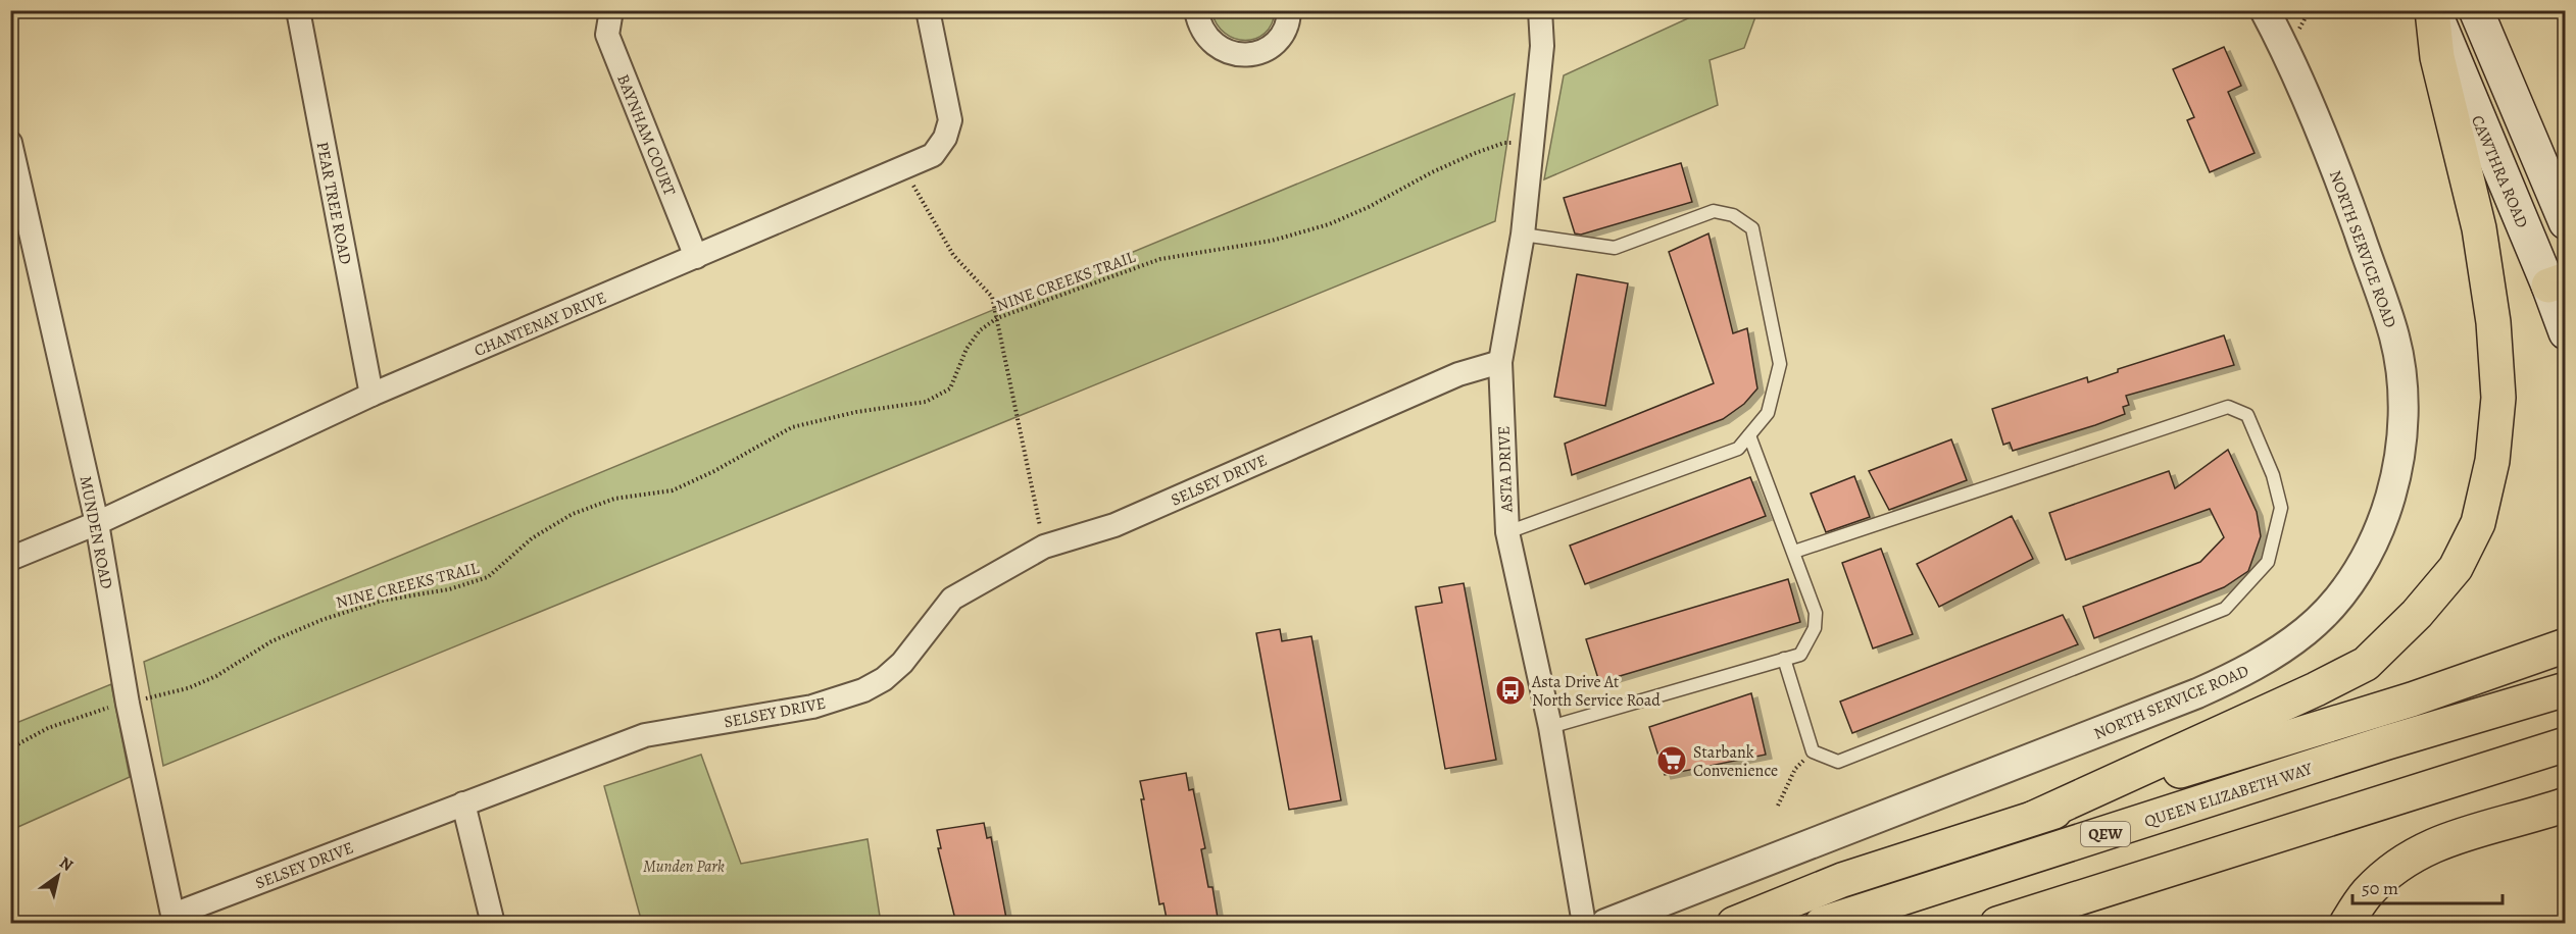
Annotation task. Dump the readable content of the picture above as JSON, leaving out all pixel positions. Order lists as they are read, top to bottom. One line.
{"streets":{"highway":["QUEEN ELIZABETH WAY","QEW"],"main road":["CAWTHRA ROAD"],"street":["BAYNHAM COURT","PEAR TREE ROAD","NORTH SERVICE ROAD","CHANTENAY DRIVE","ASTA DRIVE","SELSEY DRIVE","MUNDEN ROAD"],"path":["NINE CREEKS TRAIL"]},"crossings":[["BAYNHAM COURT","CHANTENAY DRIVE"],["PEAR TREE ROAD","CHANTENAY DRIVE"],["NINE CREEKS TRAIL","ASTA DRIVE"],["CHANTENAY DRIVE","MUNDEN ROAD"],["ASTA DRIVE","SELSEY DRIVE"],["SELSEY DRIVE","MUNDEN ROAD"]],"parks":["Munden Park"],"places":{"bus stop":["Asta Drive At North Service Road"],"supermarket":["Starbank Convenience"]},"scale_bar":"50 m","north":"top right"}
